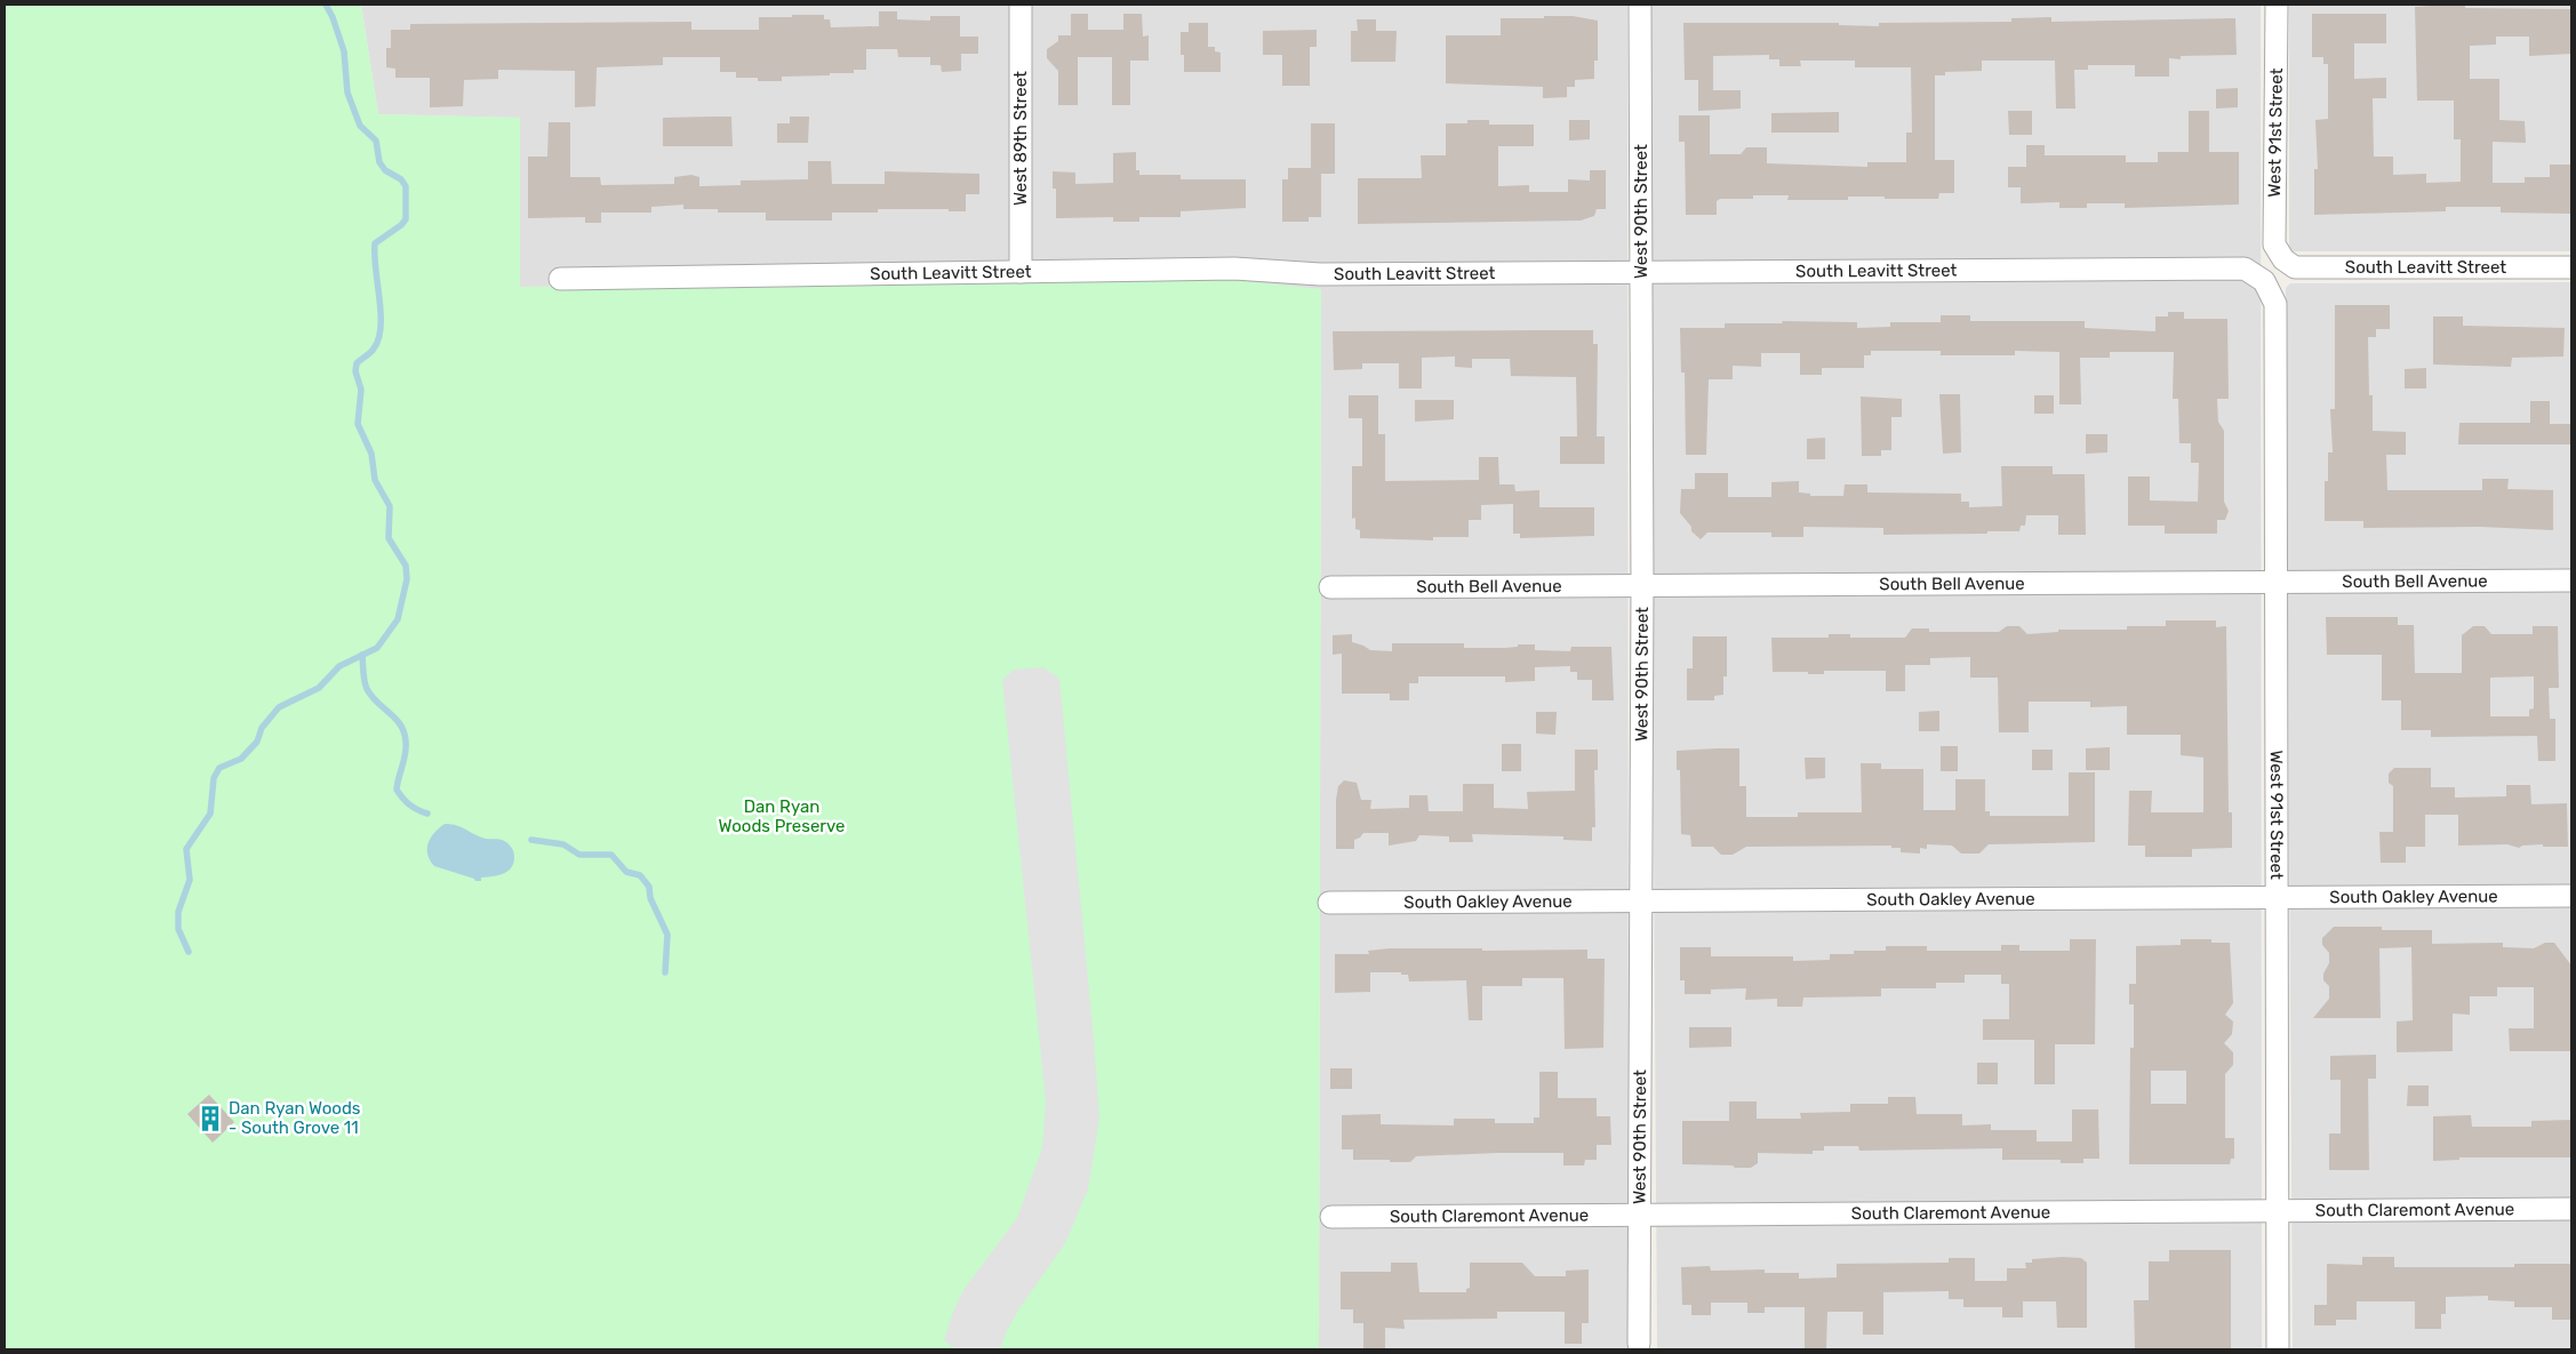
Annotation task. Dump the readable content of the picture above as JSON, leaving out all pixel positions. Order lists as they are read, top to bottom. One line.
{"streets":{"street":["West 91st Street","West 89th Street","West 90th Street","South Leavitt Street","South Bell Avenue","South Oakley Avenue","South Claremont Avenue"]},"crossings":[["West 91st Street","South Leavitt Street"],["West 91st Street","South Bell Avenue"],["West 91st Street","South Oakley Avenue"],["West 91st Street","South Claremont Avenue"],["West 89th Street","South Leavitt Street"],["West 90th Street","South Leavitt Street"],["West 90th Street","South Bell Avenue"],["West 90th Street","South Oakley Avenue"],["West 90th Street","South Claremont Avenue"]],"parks":["Dan Ryan Woods Preserve"],"places":{"building":["Dan Ryan Woods - South Grove 11"]}}
